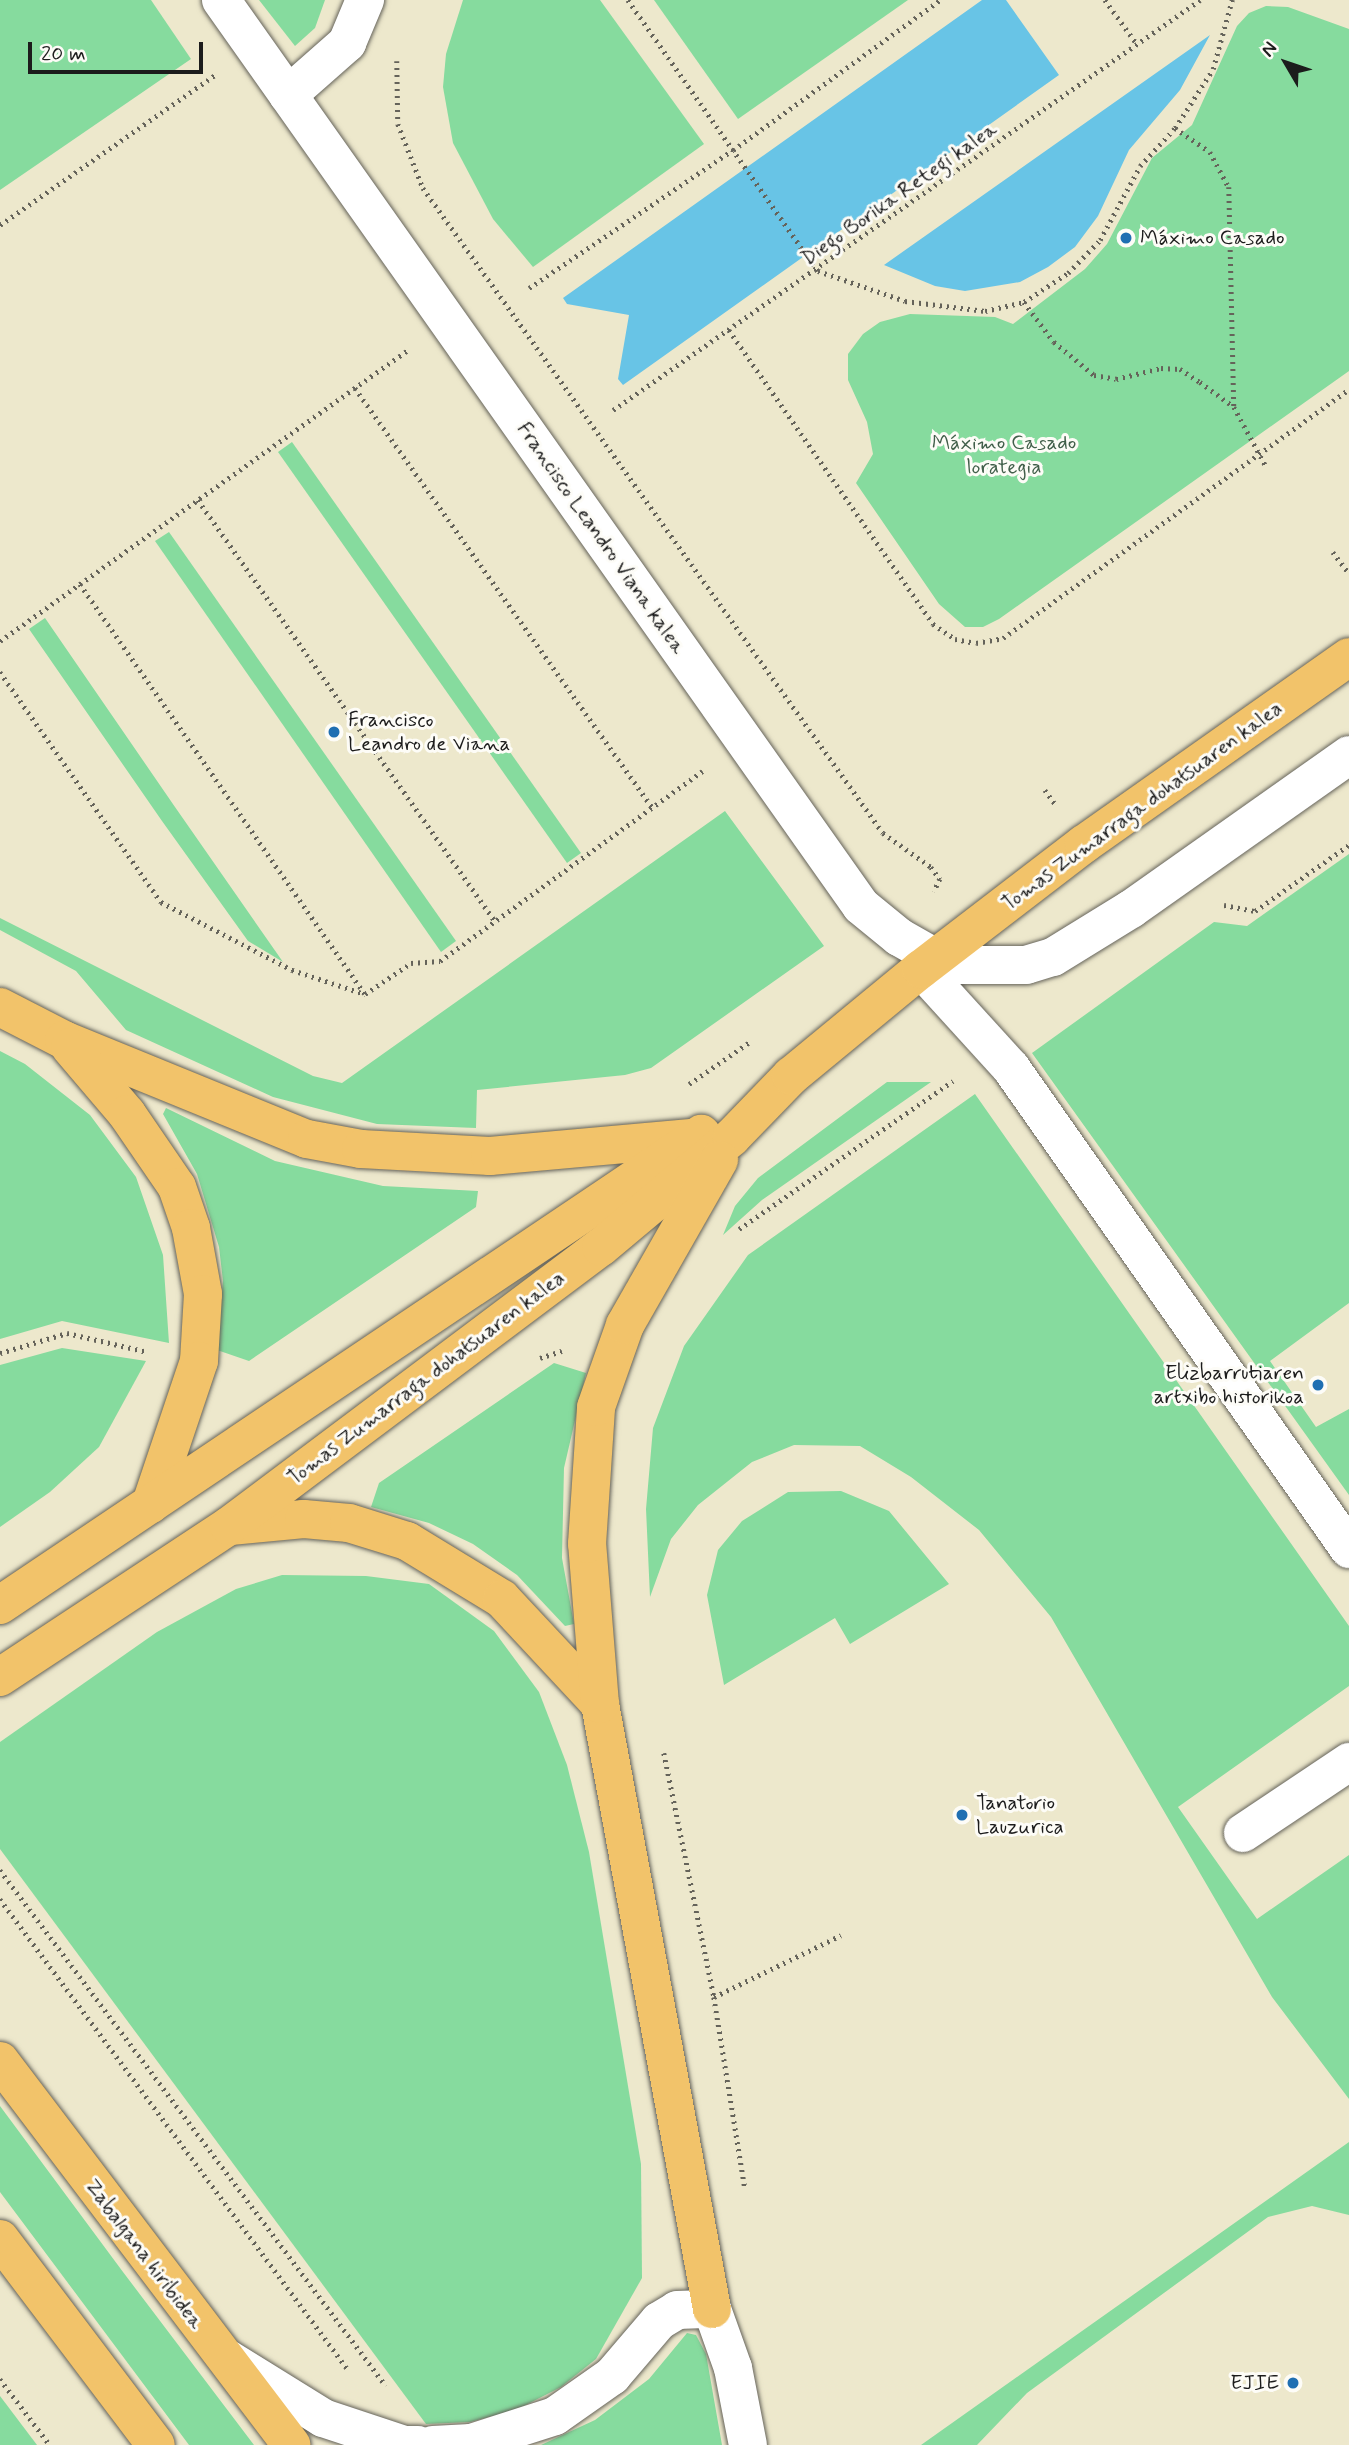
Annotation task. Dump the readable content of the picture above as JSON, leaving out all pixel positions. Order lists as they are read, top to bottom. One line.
{"streets":{"main road":["Tomas Zumarraga dohatsuaren kalea","Zabalgana hiribidea"],"street":["Francisco Leandro Viana kalea"],"path":["Diego Borika Retegi kalea"]},"crossings":[["Francisco Leandro Viana kalea","Tomas Zumarraga dohatsuaren kalea"]],"parks":["Máximo Casado lorategia"],"places":["Máximo Casado","Francisco Leandro de Viana","Elizbarrutiaren artxibo historikoa","Tanatorio Lauzurica","EJIE"],"scale_bar":"20 m","north":"top left"}
